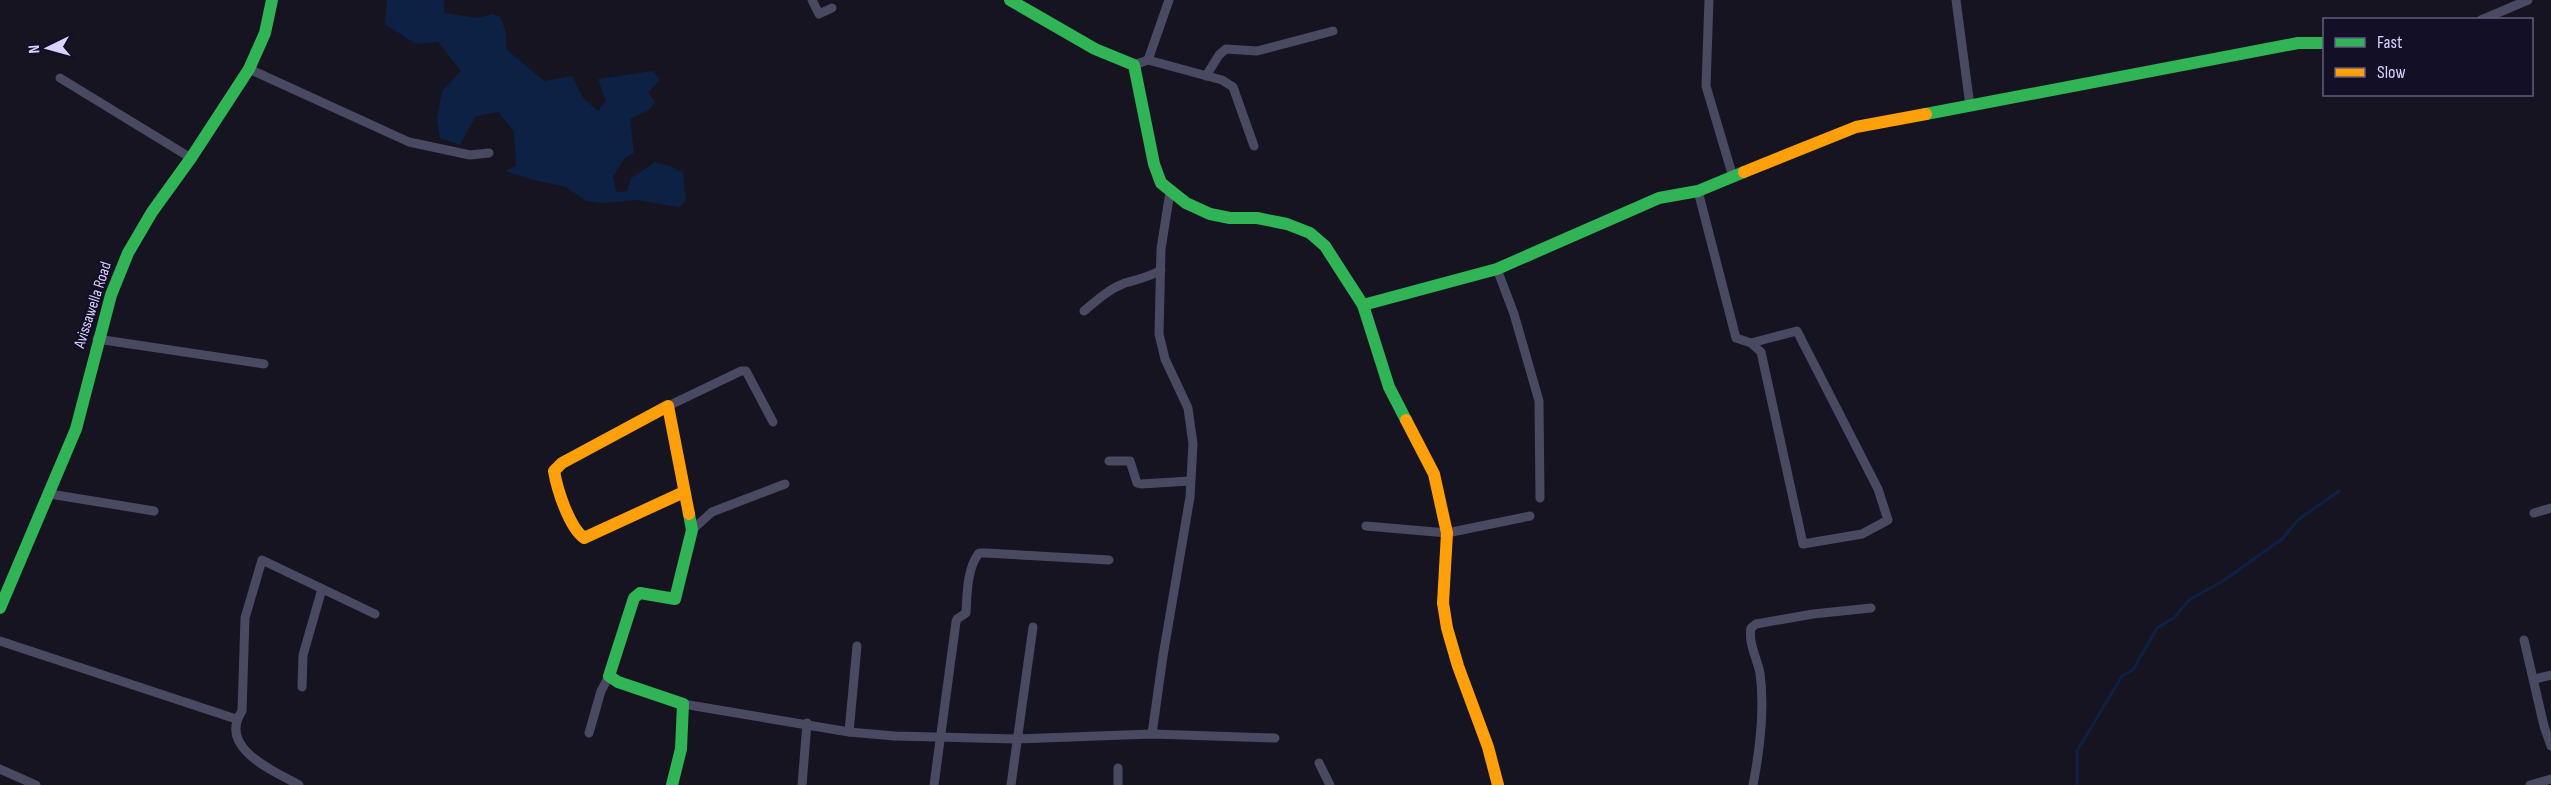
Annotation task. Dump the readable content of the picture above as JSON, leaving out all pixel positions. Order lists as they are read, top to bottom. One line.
{"streets":{"street":["Avissawella Road"]},"legend":["Fast","Slow"],"north":"left"}
